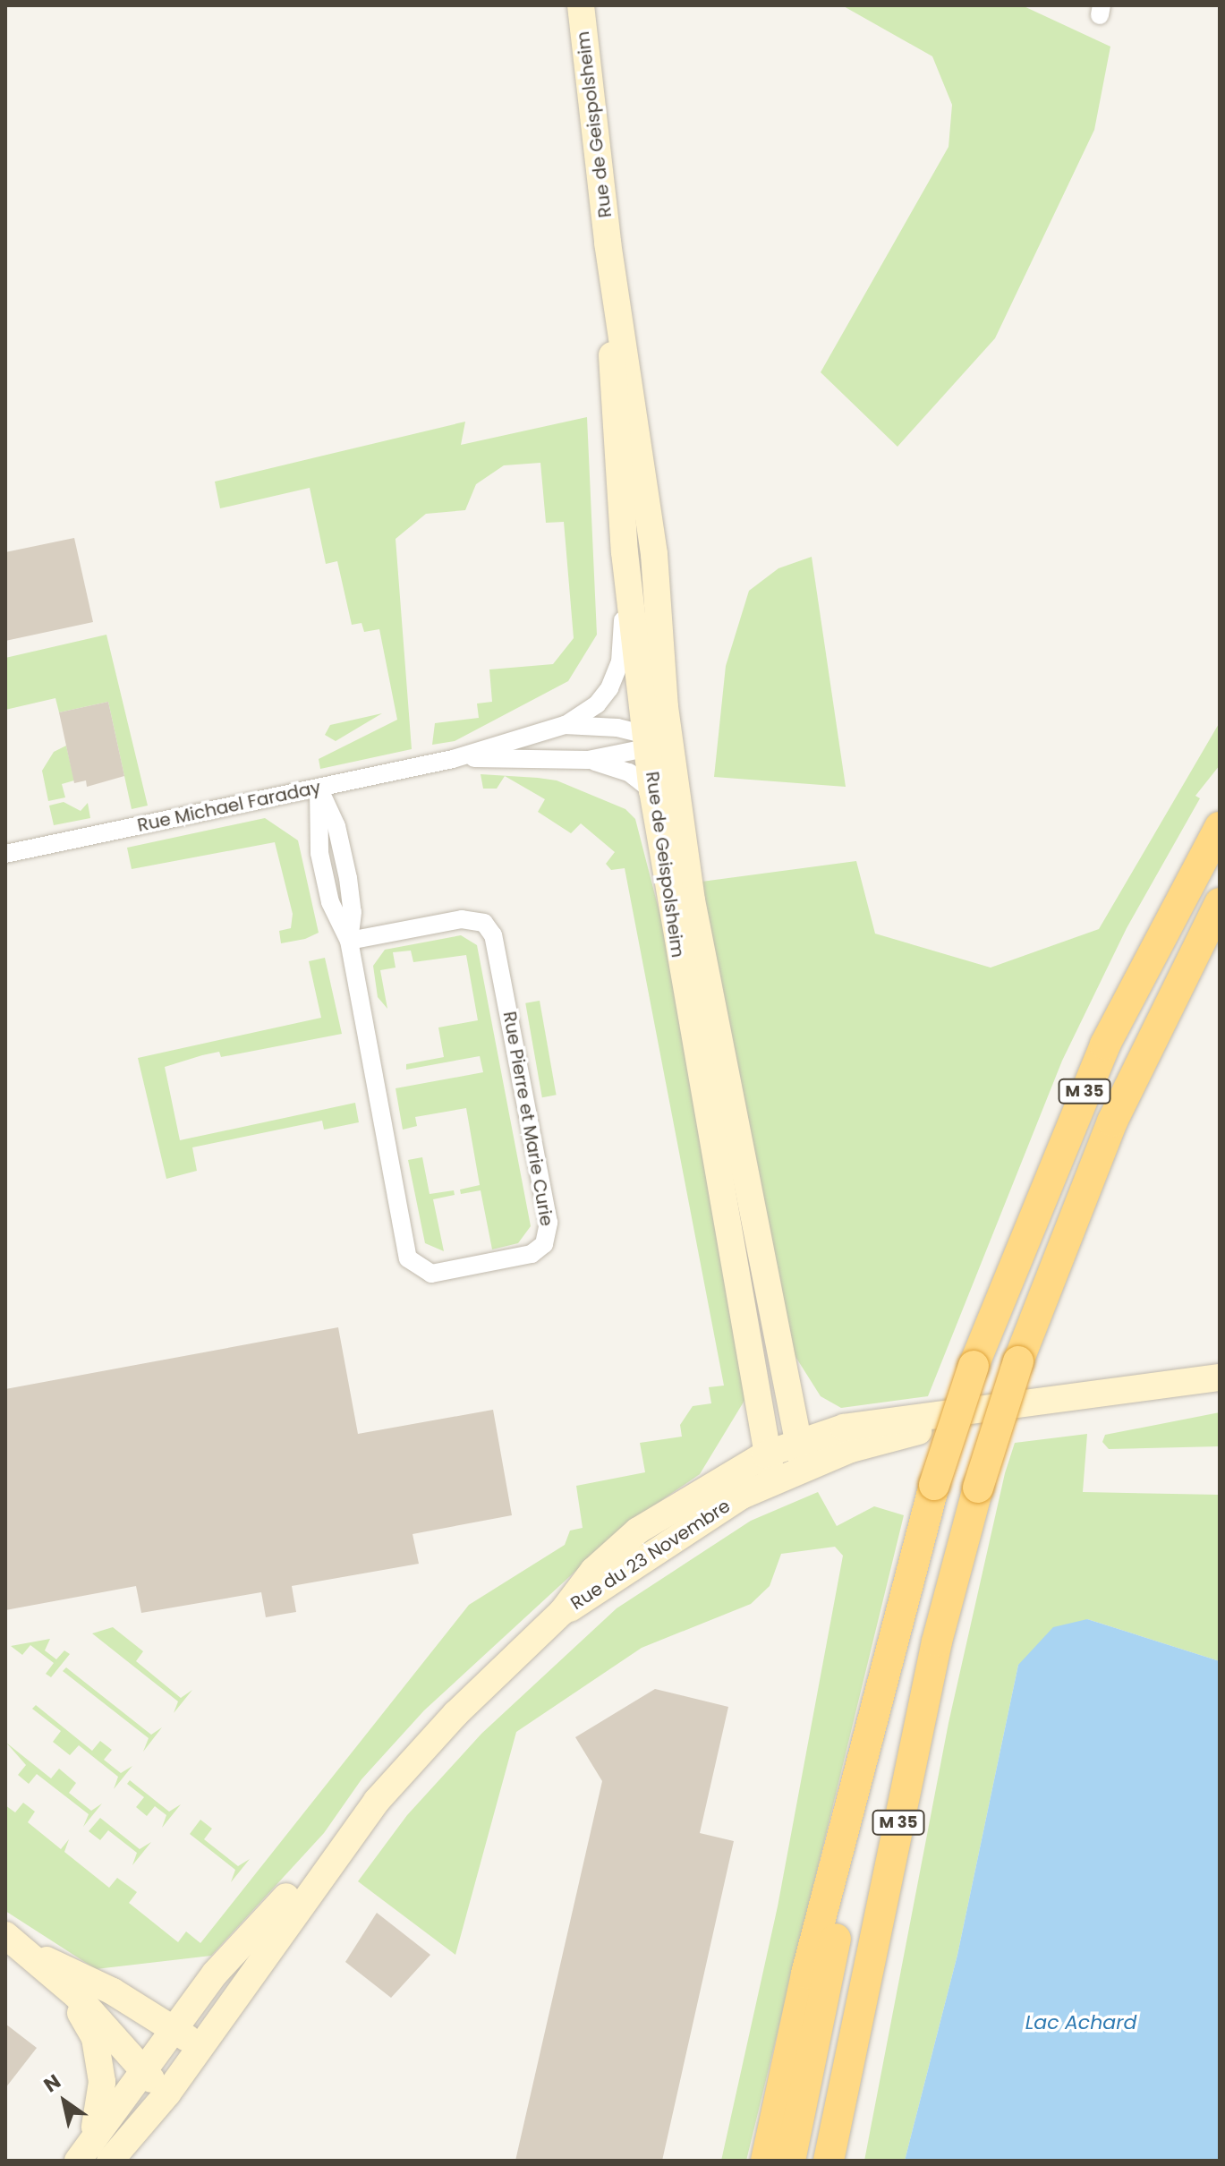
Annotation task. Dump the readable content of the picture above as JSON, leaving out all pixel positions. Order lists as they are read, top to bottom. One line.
{"streets":{"highway":["M 35"],"main road":["Rue de Geispolsheim","Rue du 23 Novembre"],"street":["Rue Michael Faraday","Rue Pierre et Marie Curie"]},"crossings":[["Rue de Geispolsheim","Rue Michael Faraday"],["Rue de Geispolsheim","Rue du 23 Novembre"],["Rue Michael Faraday","Rue Pierre et Marie Curie"]],"water":["Lac Achard"],"north":"top left"}
